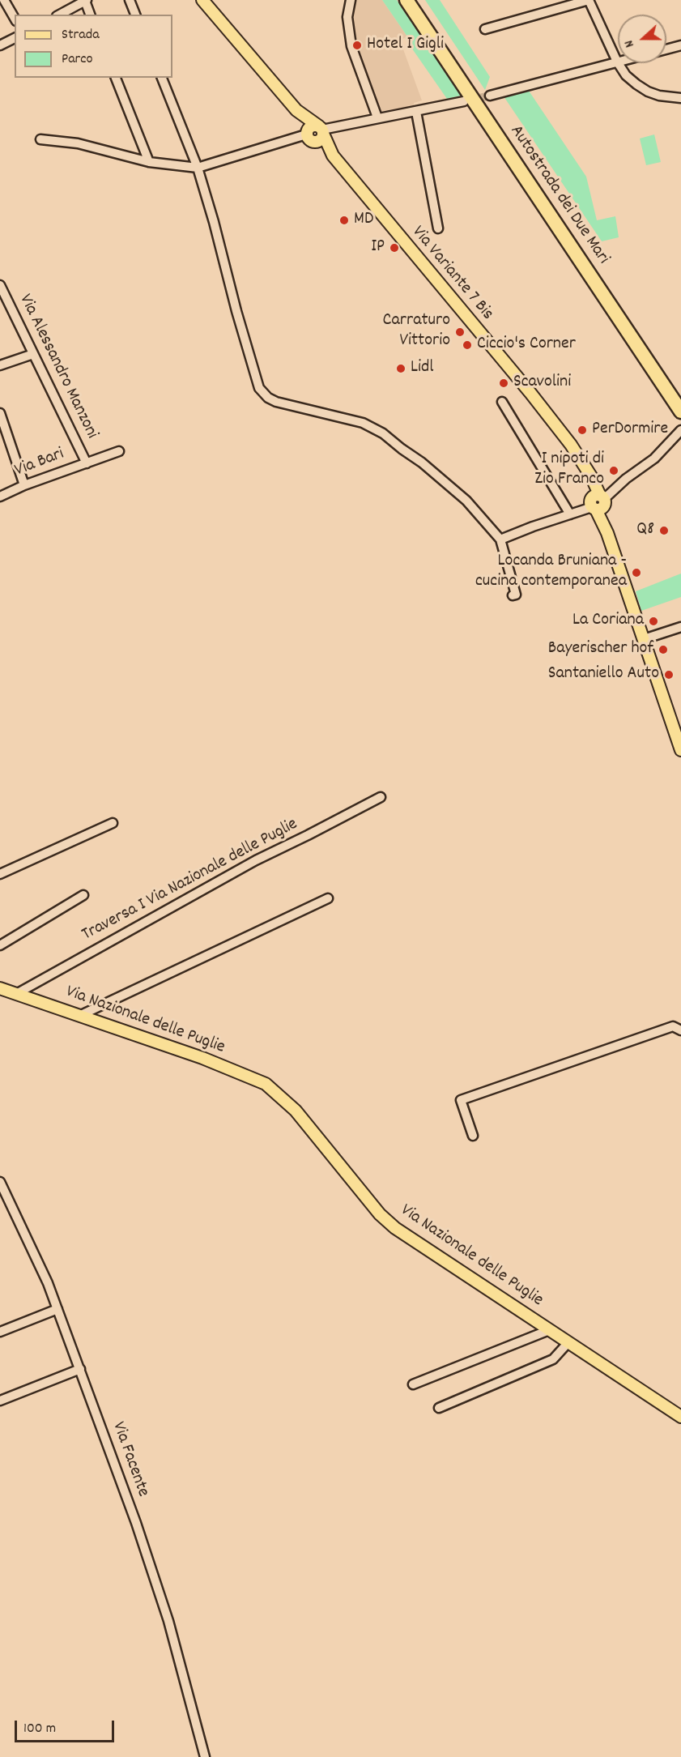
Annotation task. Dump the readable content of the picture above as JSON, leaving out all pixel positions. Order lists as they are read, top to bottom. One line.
{"streets":{"highway":["Autostrada dei Due Mari"],"main road":["Via Variante 7 Bis","Via Nazionale delle Puglie"],"street":["Via Alessandro Manzoni","Via Bari","Traversa I Via Nazionale delle Puglie","Via Facente"]},"crossings":[["Via Alessandro Manzoni","Via Bari"],["Traversa I Via Nazionale delle Puglie","Via Nazionale delle Puglie"]],"places":["Hotel I Gigli","MD","IP","Carraturo Vittorio","Ciccio's Corner","Lidl","Scavolini","PerDormire","I nipoti di Zio Franco","Q8","Locanda Bruniana - cucina contemporanea","La Coriana","Bayerischer hof","Santaniello Auto"],"legend":["Strada","Parco"],"scale_bar":"100 m","north":"left"}
